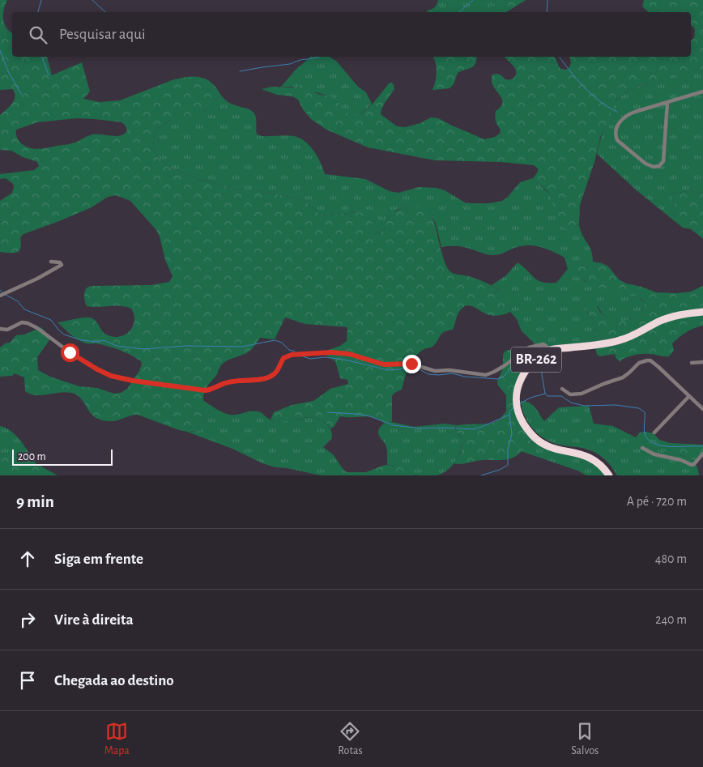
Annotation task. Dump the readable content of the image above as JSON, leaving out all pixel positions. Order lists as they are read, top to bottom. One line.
{"streets":{"highway":["BR-262"]},"scale_bar":"200 m","page":{"search":"Pesquisar aqui","scale":"200 m","heading":["9 min","A pé · 720 m"],"list":[["Siga em frente","480 m"],["Vire à direita","240 m"],"Chegada ao destino"],"nav":["Mapa","Rotas","Salvos"]}}
